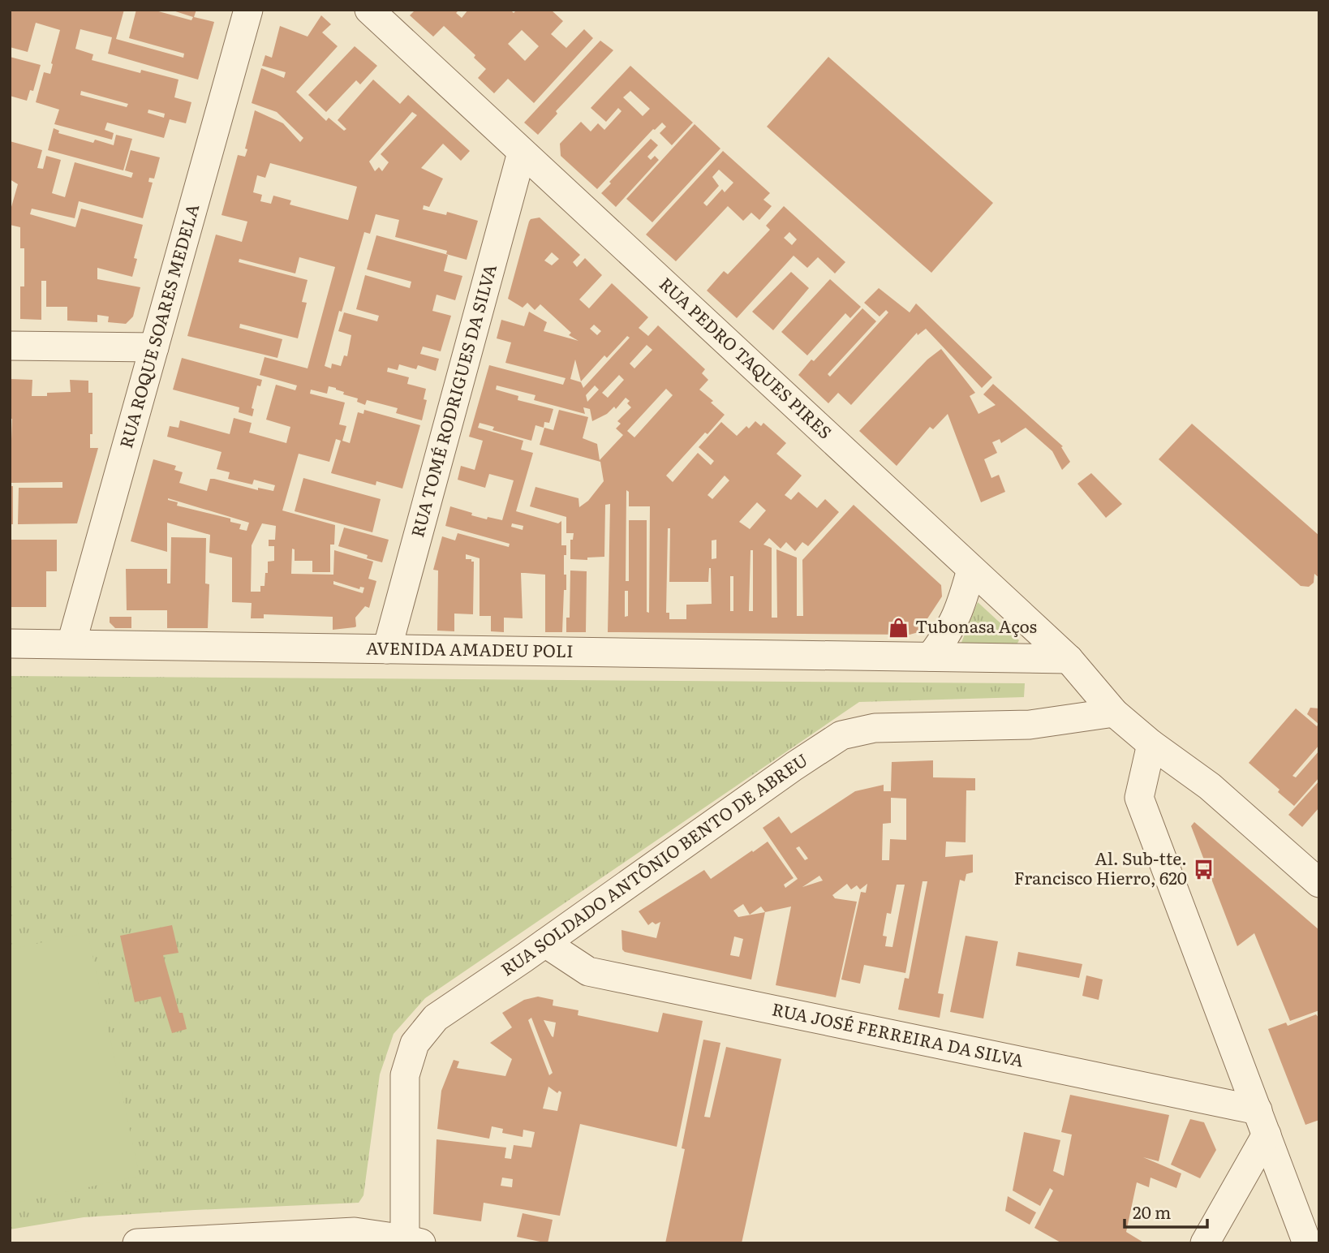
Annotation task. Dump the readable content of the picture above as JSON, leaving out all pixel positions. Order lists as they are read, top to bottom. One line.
{"streets":{"street":["RUA ROQUE SOARES MEDELA","RUA PEDRO TAQUES PIRES","RUA TOMÉ RODRIGUES DA SILVA","AVENIDA AMADEU POLI","RUA SOLDADO ANTÔNIO BENTO DE ABREU","RUA JOSÉ FERREIRA DA SILVA"]},"crossings":[["RUA ROQUE SOARES MEDELA","AVENIDA AMADEU POLI"],["RUA PEDRO TAQUES PIRES","RUA TOMÉ RODRIGUES DA SILVA"],["RUA PEDRO TAQUES PIRES","AVENIDA AMADEU POLI"],["RUA PEDRO TAQUES PIRES","RUA SOLDADO ANTÔNIO BENTO DE ABREU"],["RUA TOMÉ RODRIGUES DA SILVA","AVENIDA AMADEU POLI"],["RUA SOLDADO ANTÔNIO BENTO DE ABREU","RUA JOSÉ FERREIRA DA SILVA"]],"places":{"shop":["Tubonasa Aços"],"bus stop":["Al. Sub-tte. Francisco Hierro, 620"]},"scale_bar":"20 m"}
